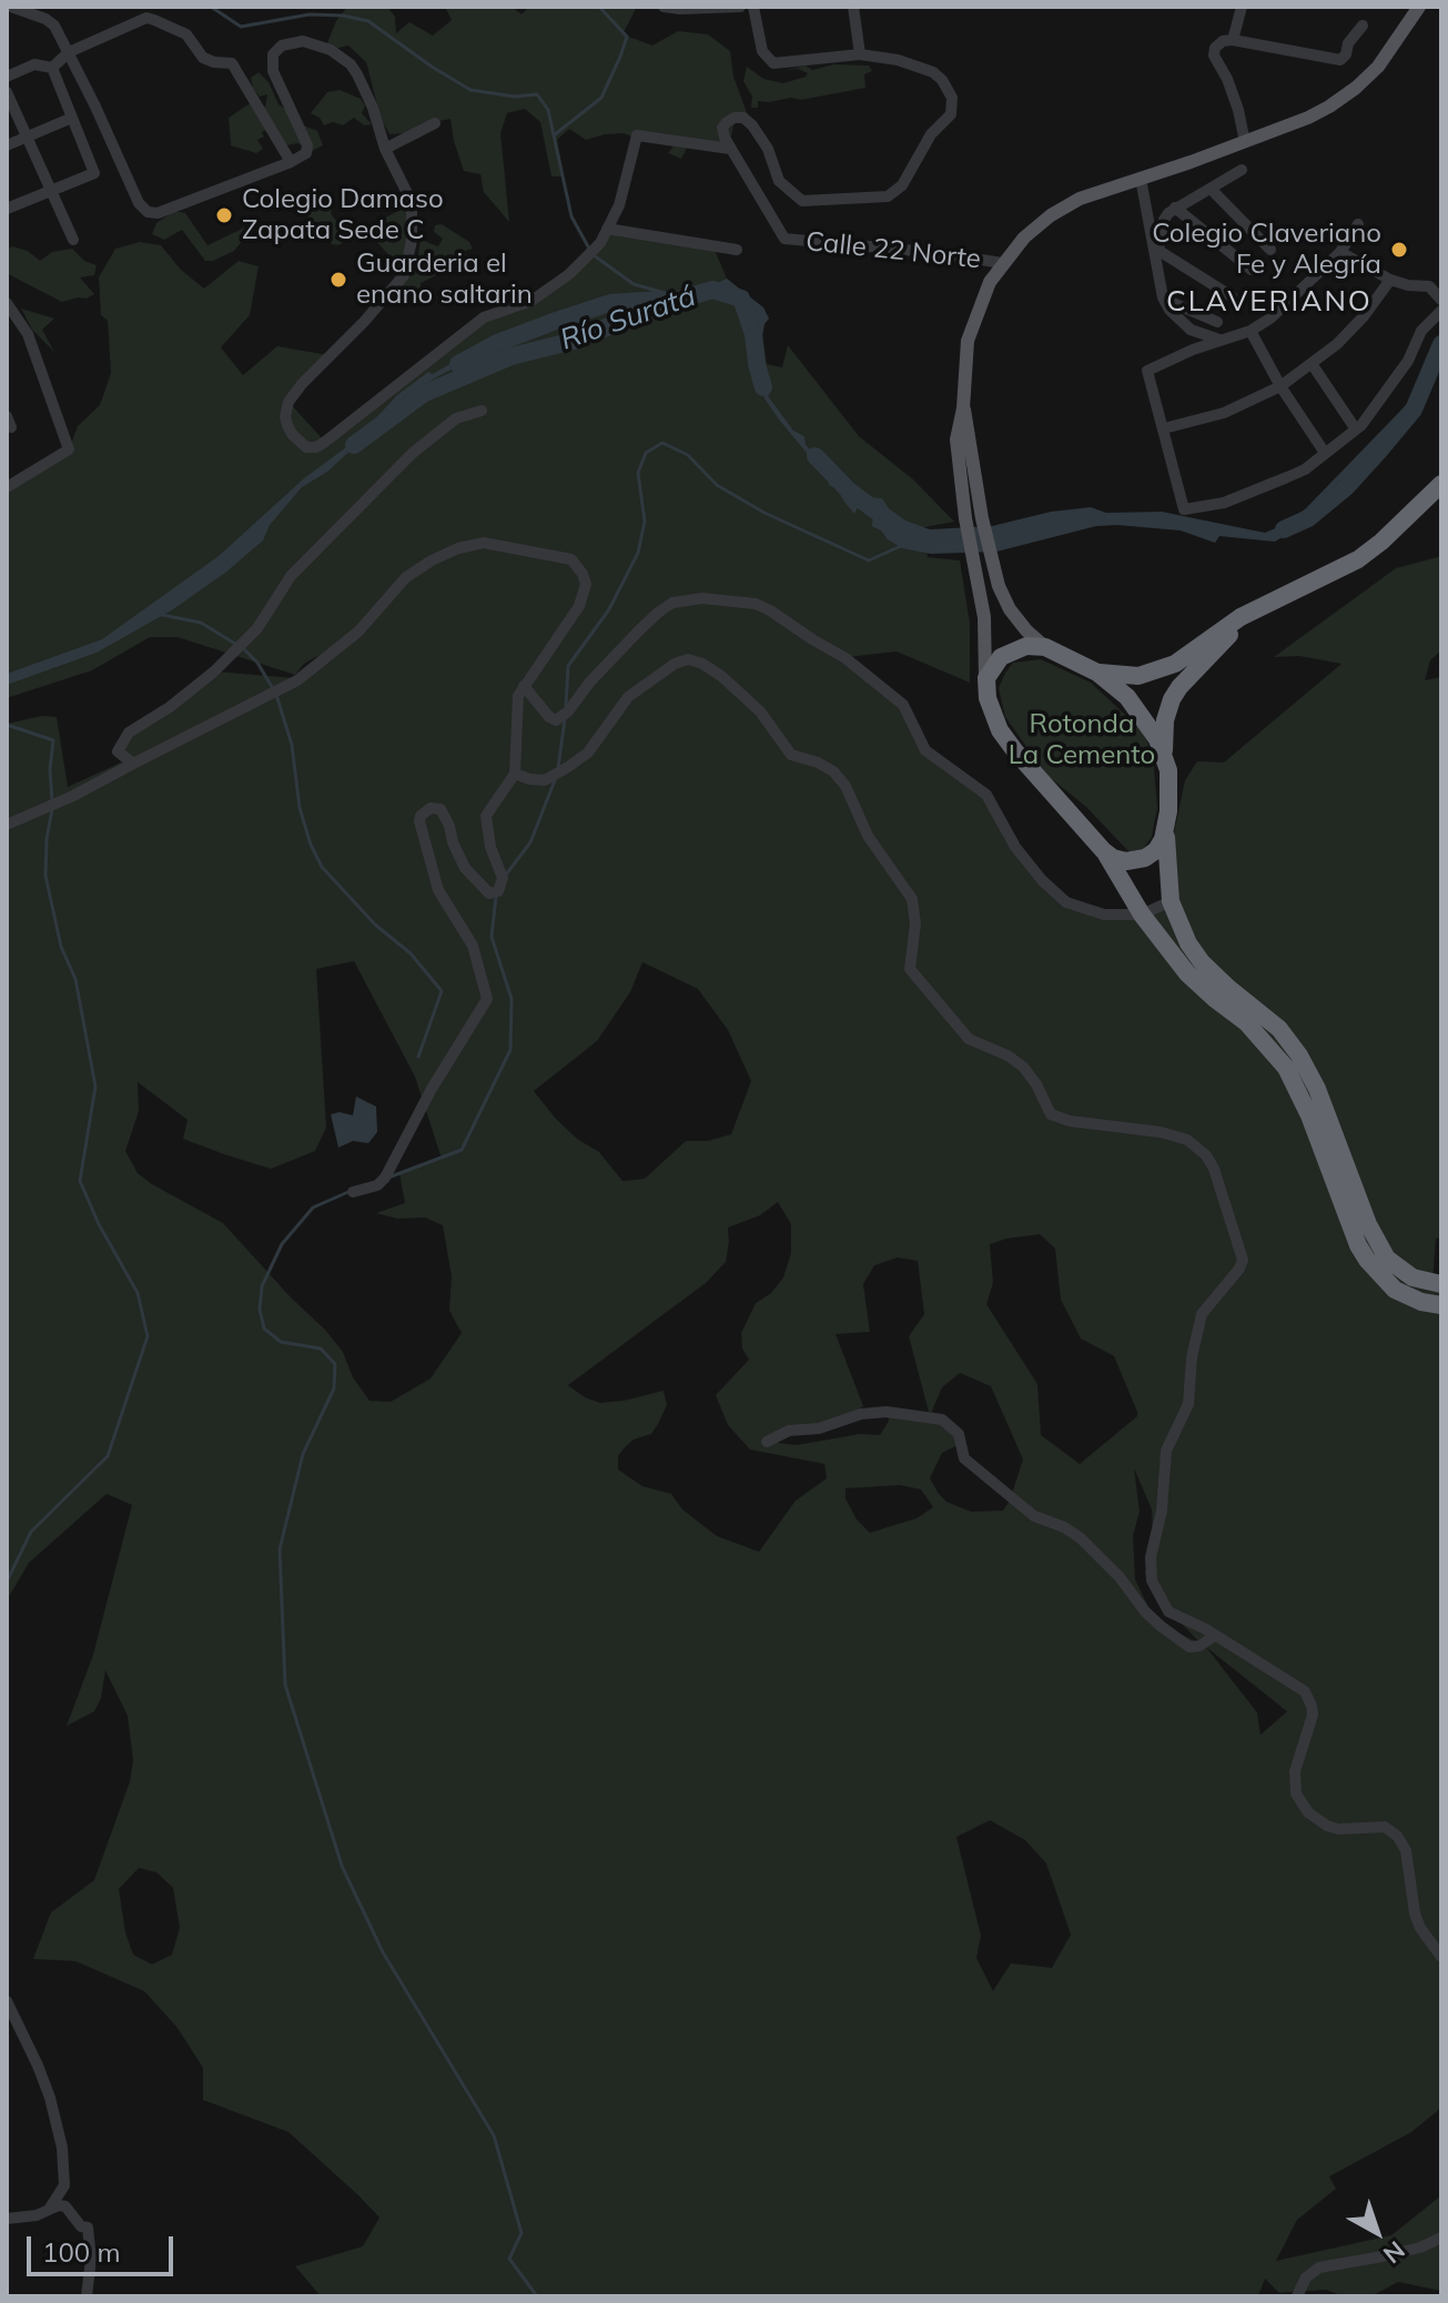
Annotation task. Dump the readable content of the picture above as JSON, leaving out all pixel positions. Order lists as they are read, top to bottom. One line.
{"streets":{"street":["Calle 22 Norte"]},"districts":["CLAVERIANO"],"water":["Río Suratá"],"parks":["Rotonda La Cemento"],"places":["Colegio Damaso Zapata Sede C","Colegio Claveriano Fe y Alegría","Guarderia el enano saltarin"],"scale_bar":"100 m","north":"bottom right"}
